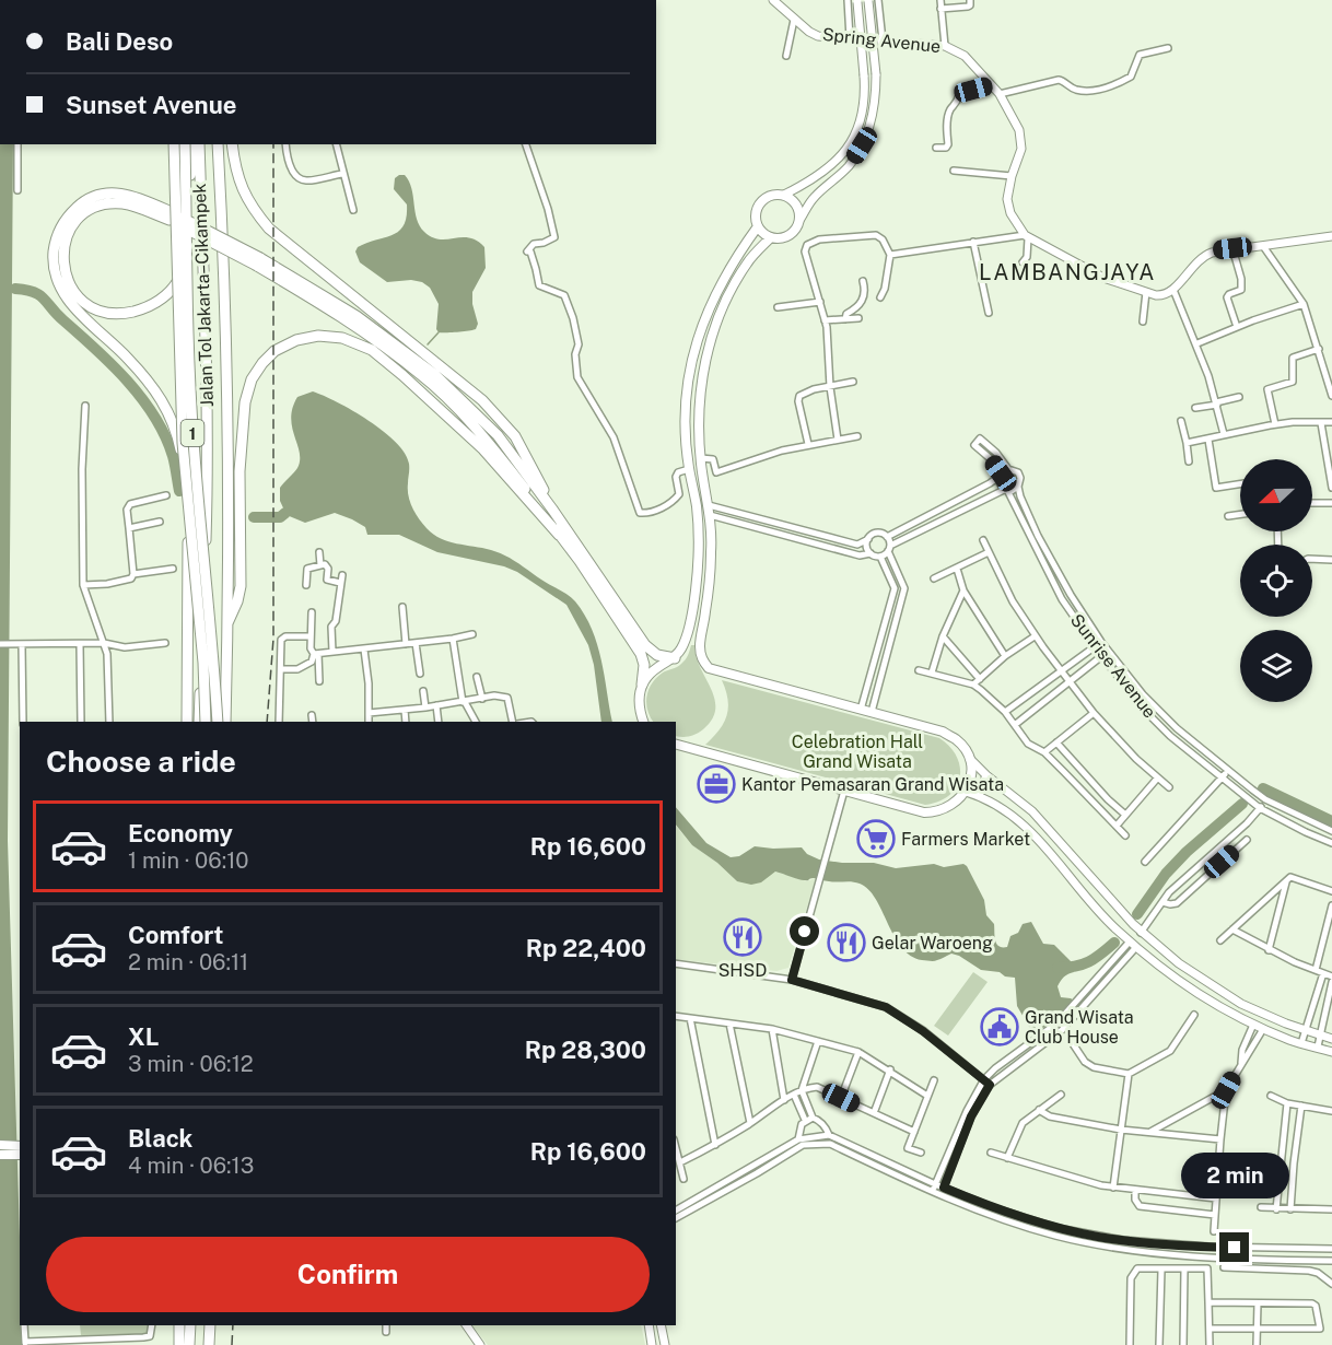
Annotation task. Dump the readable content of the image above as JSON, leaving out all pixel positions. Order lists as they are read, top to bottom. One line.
{"streets":{"highway":["Jalan Tol Jakarta–Cikampek","1"],"street":["Spring Avenue","Sunrise Avenue"]},"districts":["LAMBANGJAYA"],"parks":["Celebration Hall Grand Wisata"],"places":{"office":["Kantor Pemasaran Grand Wisata"],"supermarket":["Farmers Market"],"restaurant":["SHSD","Gelar Waroeng"],"public building":["Grand Wisata Club House"]},"north":"left","page":{"banner":["Bali Deso","Sunset Avenue"],"heading":"Choose a ride","list":[{"name":"Economy","note":"1 min · 06:10","value":"Rp 16,600"},{"name":"Comfort","note":"2 min · 06:11","value":"Rp 22,400"},{"name":"XL","note":"3 min · 06:12","value":"Rp 28,300"},{"name":"Black","note":"4 min · 06:13","value":"Rp 16,600"}],"bubble":"2 min","buttons":"Confirm"}}
